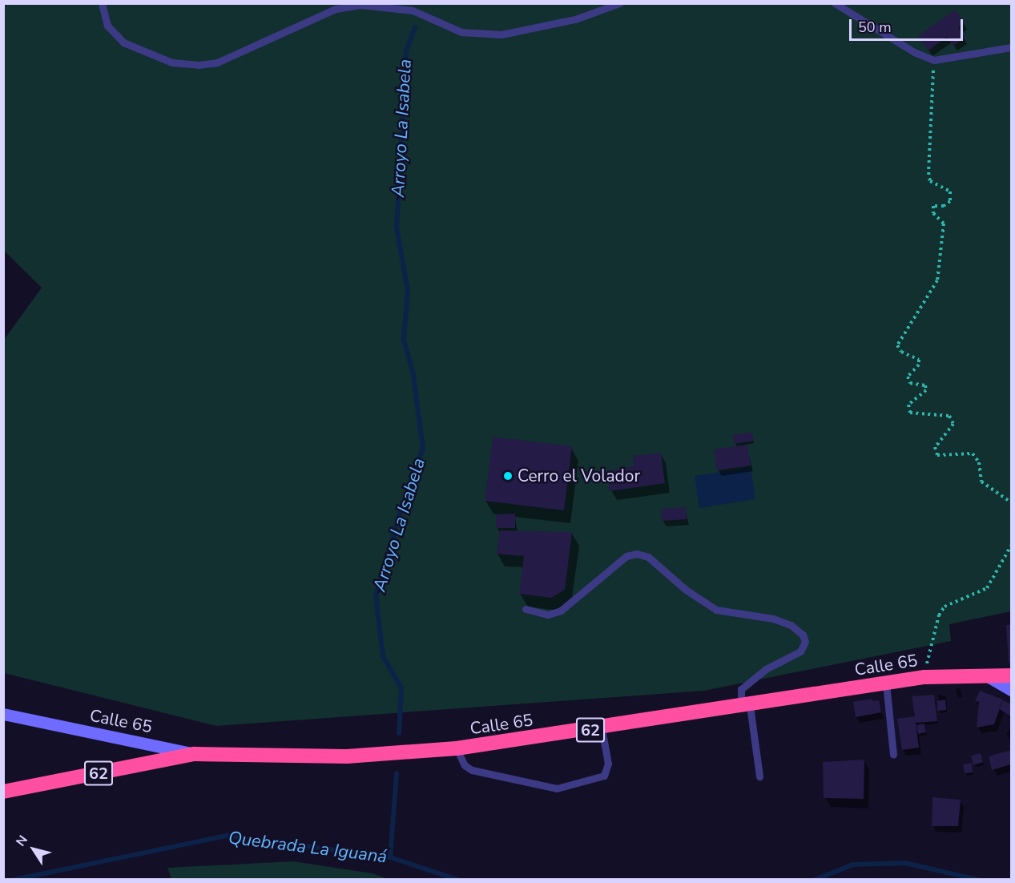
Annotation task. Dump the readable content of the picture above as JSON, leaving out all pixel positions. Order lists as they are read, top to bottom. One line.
{"streets":{"highway":["Calle 65","62"]},"crossings":[["Calle 65","62"]],"water":["Arroyo La Isabela","Quebrada La Iguaná"],"places":["Cerro el Volador"],"scale_bar":"50 m","north":"top left"}
